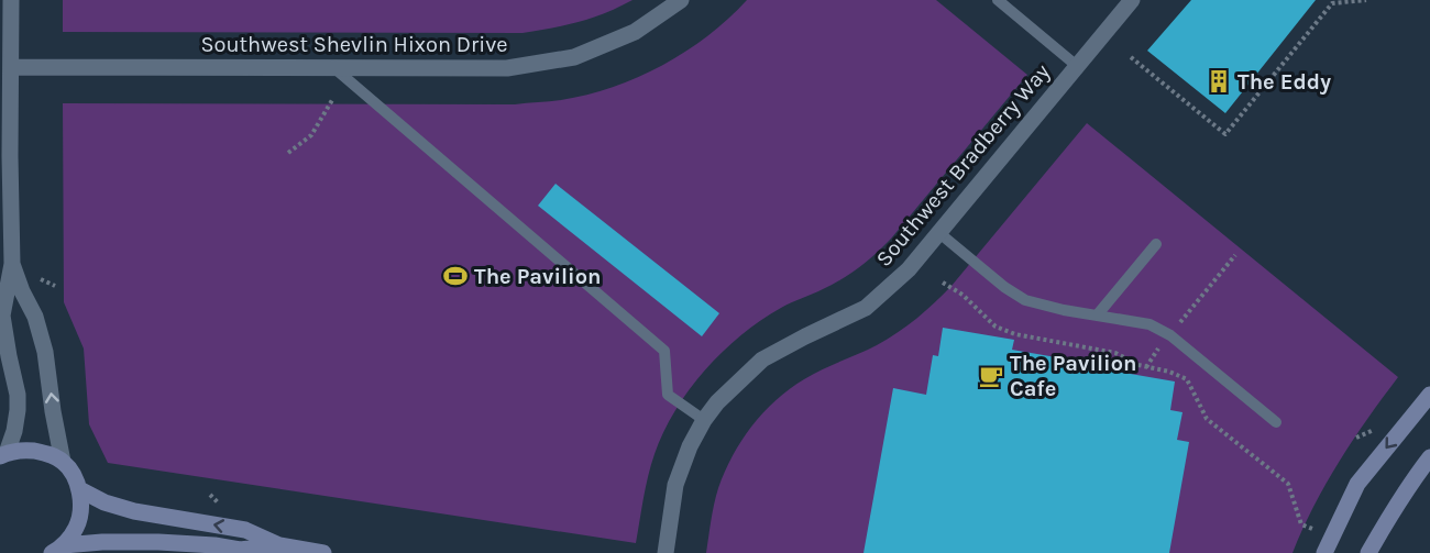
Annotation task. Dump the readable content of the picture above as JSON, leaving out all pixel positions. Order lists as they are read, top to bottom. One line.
{"streets":{"street":["Southwest Shevlin Hixon Drive","Southwest Bradberry Way"]},"places":{"building":["The Eddy"],"sports":["The Pavilion"],"cafe":["The Pavilion Cafe"]}}
